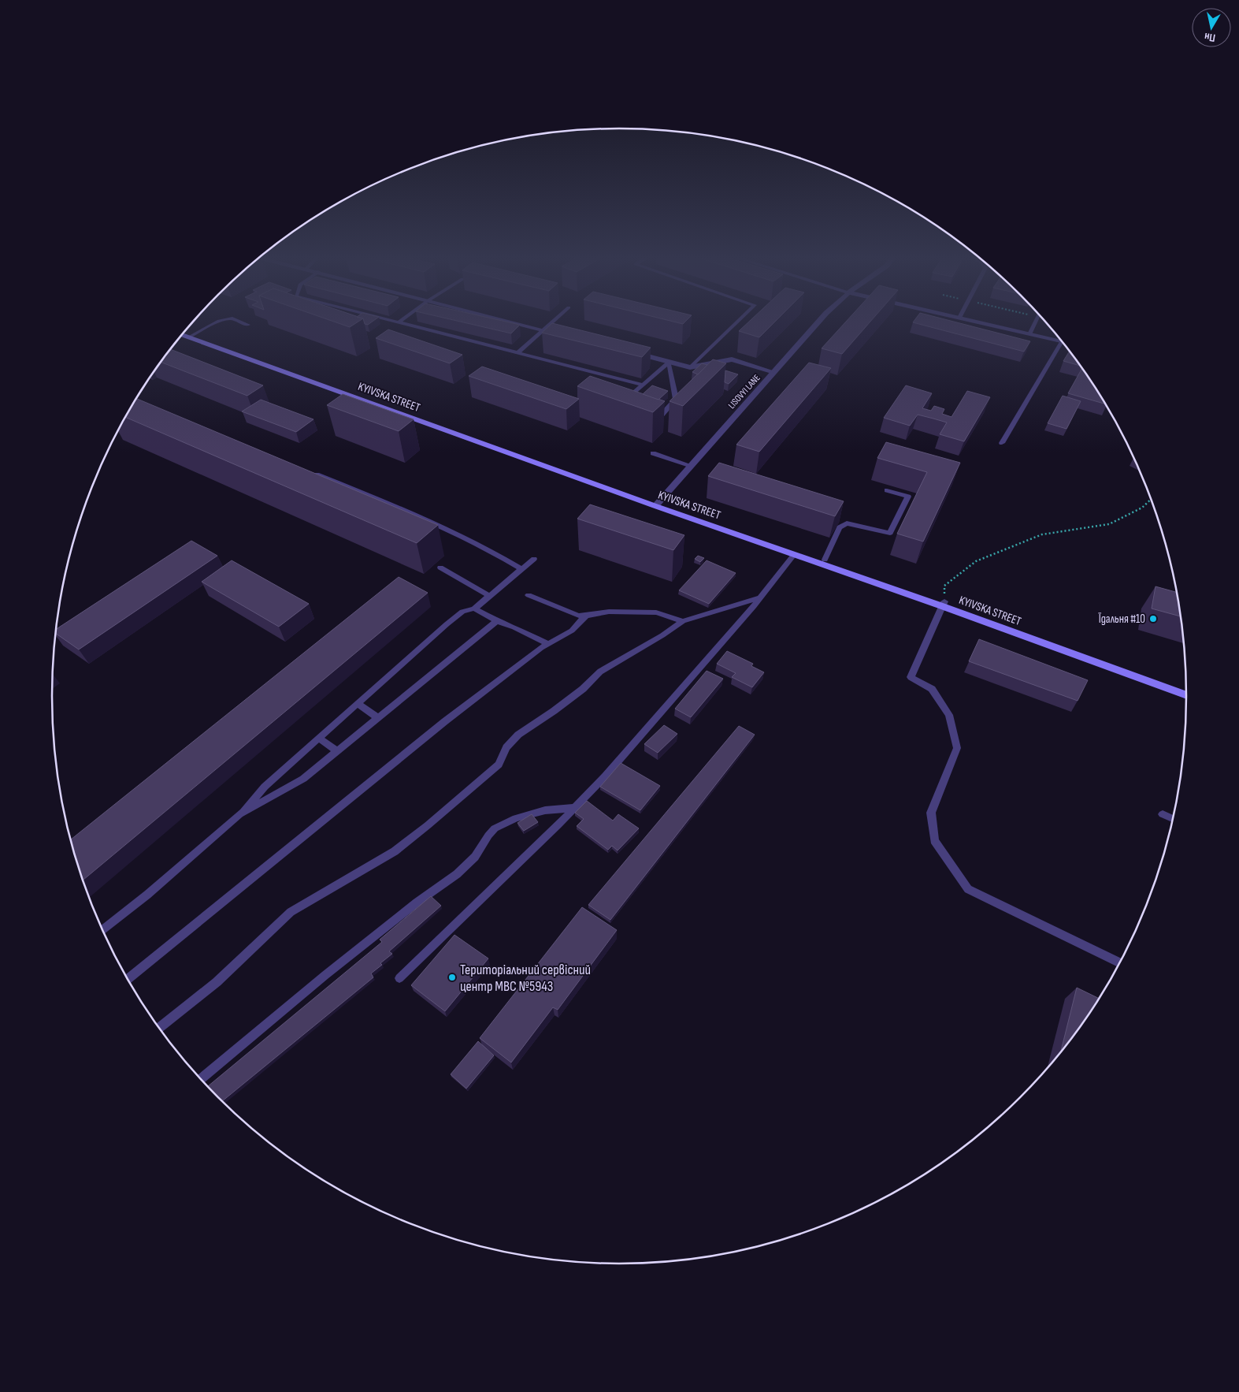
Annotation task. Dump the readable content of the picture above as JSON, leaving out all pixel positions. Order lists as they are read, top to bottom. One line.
{"streets":{"main road":["KYIVSKA STREET"],"street":["LISOVYI LANE"]},"crossings":[["LISOVYI LANE","KYIVSKA STREET"]],"places":["Їдальня #10","Територіальний сервісний центр МВС №5943"],"north":"bottom"}
